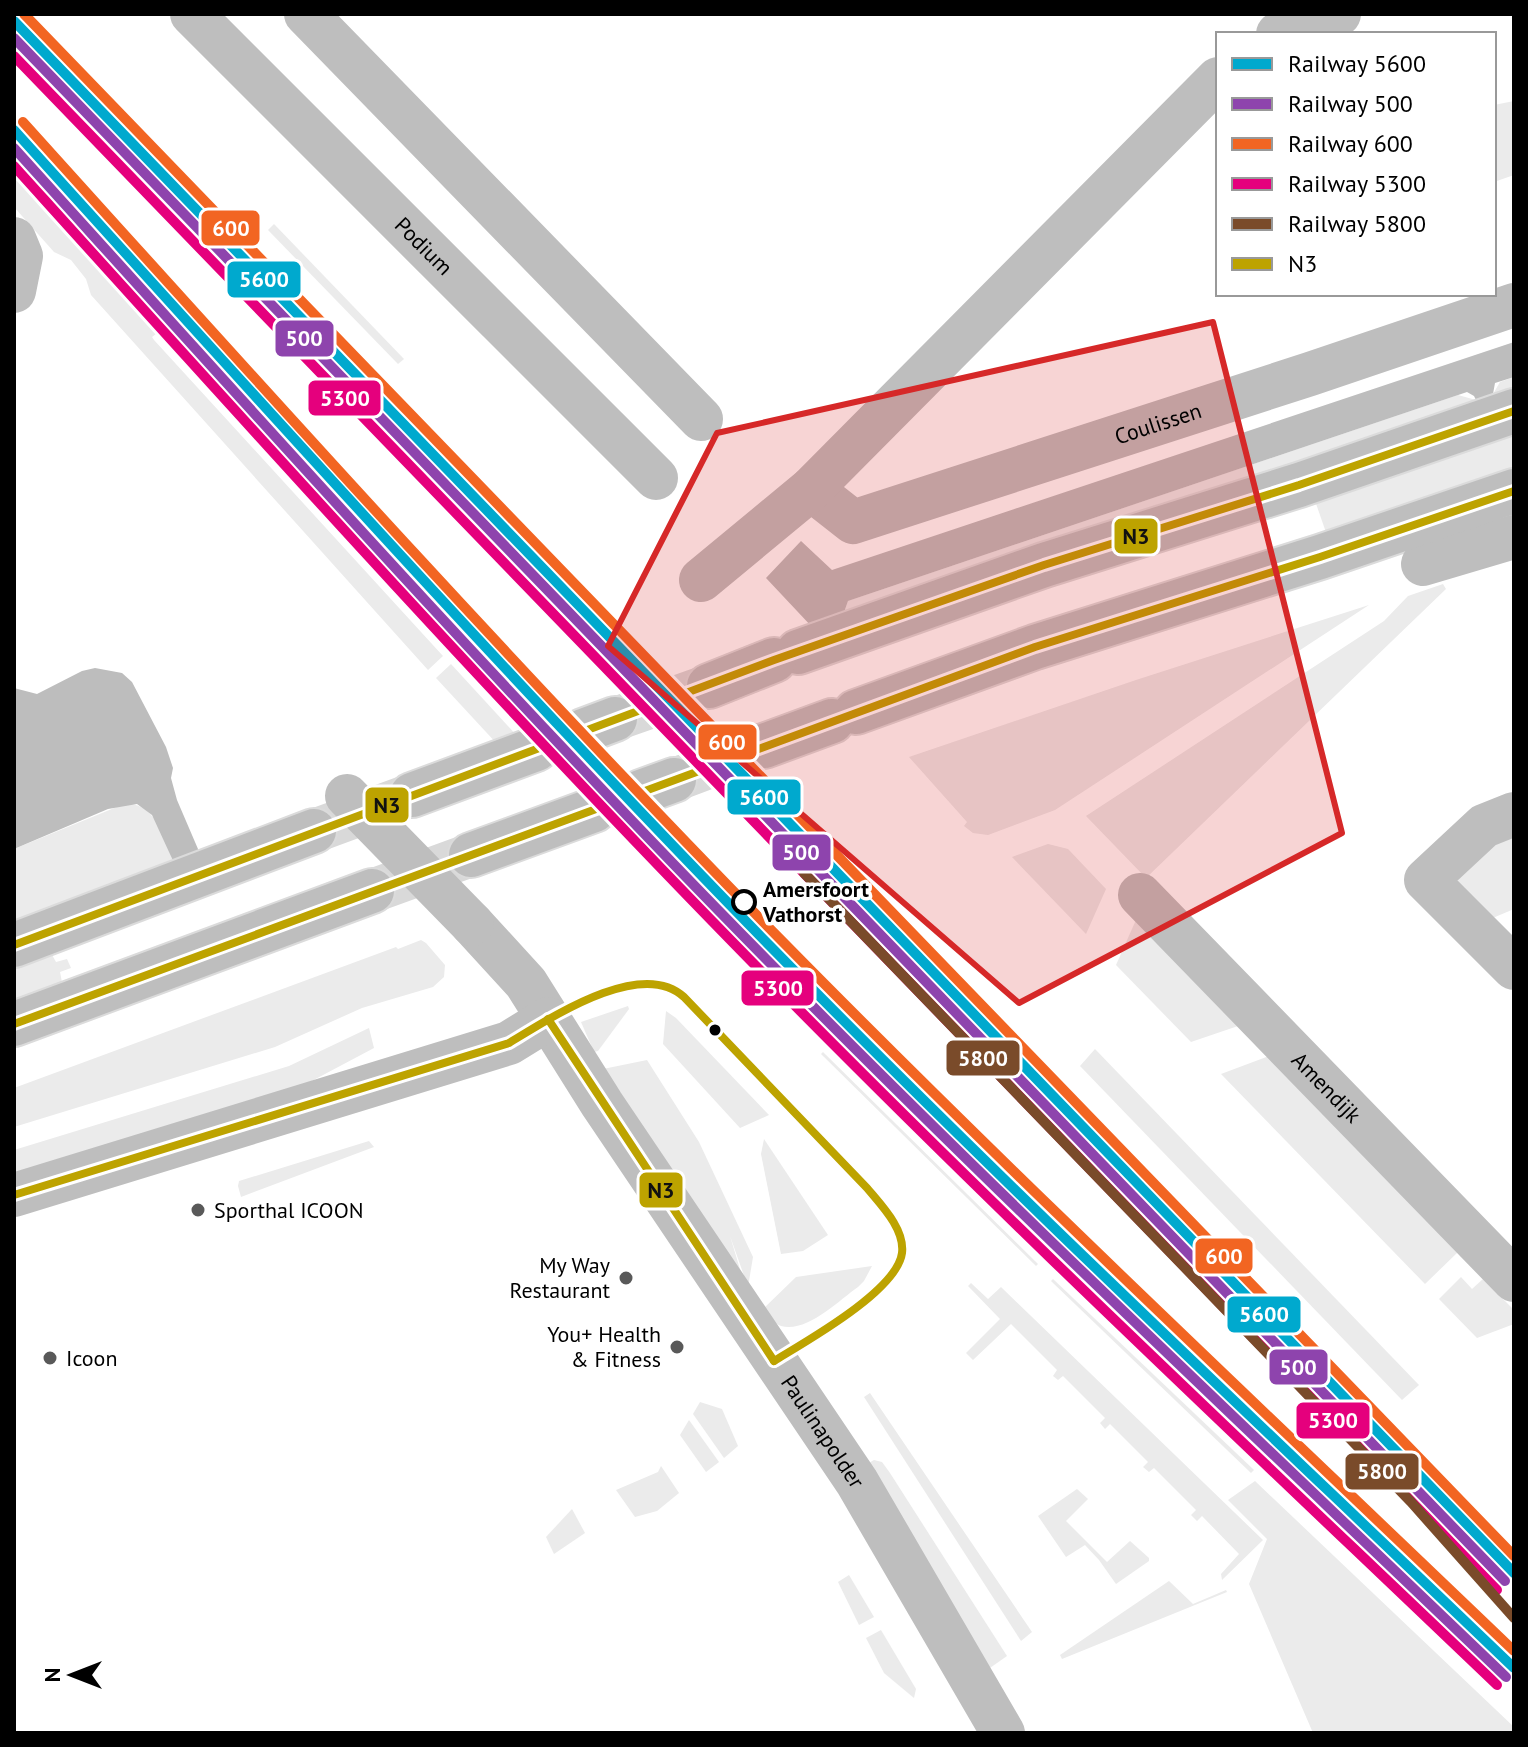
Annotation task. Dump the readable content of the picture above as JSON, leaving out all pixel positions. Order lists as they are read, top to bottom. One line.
{"streets":{"street":["Podium","Coulissen","Amendijk","Paulinapolder"]},"places":["Amersfoort Vathorst","Sporthal ICOON","My Way Restaurant","You+ Health & Fitness","Icoon"],"lines":["rail line 600","rail line 5600","rail line 500","rail line 5300","transit line N3","rail line 5800"],"legend":["Railway 5600","Railway 500","Railway 600","Railway 5300","Railway 5800","N3"],"north":"left"}
